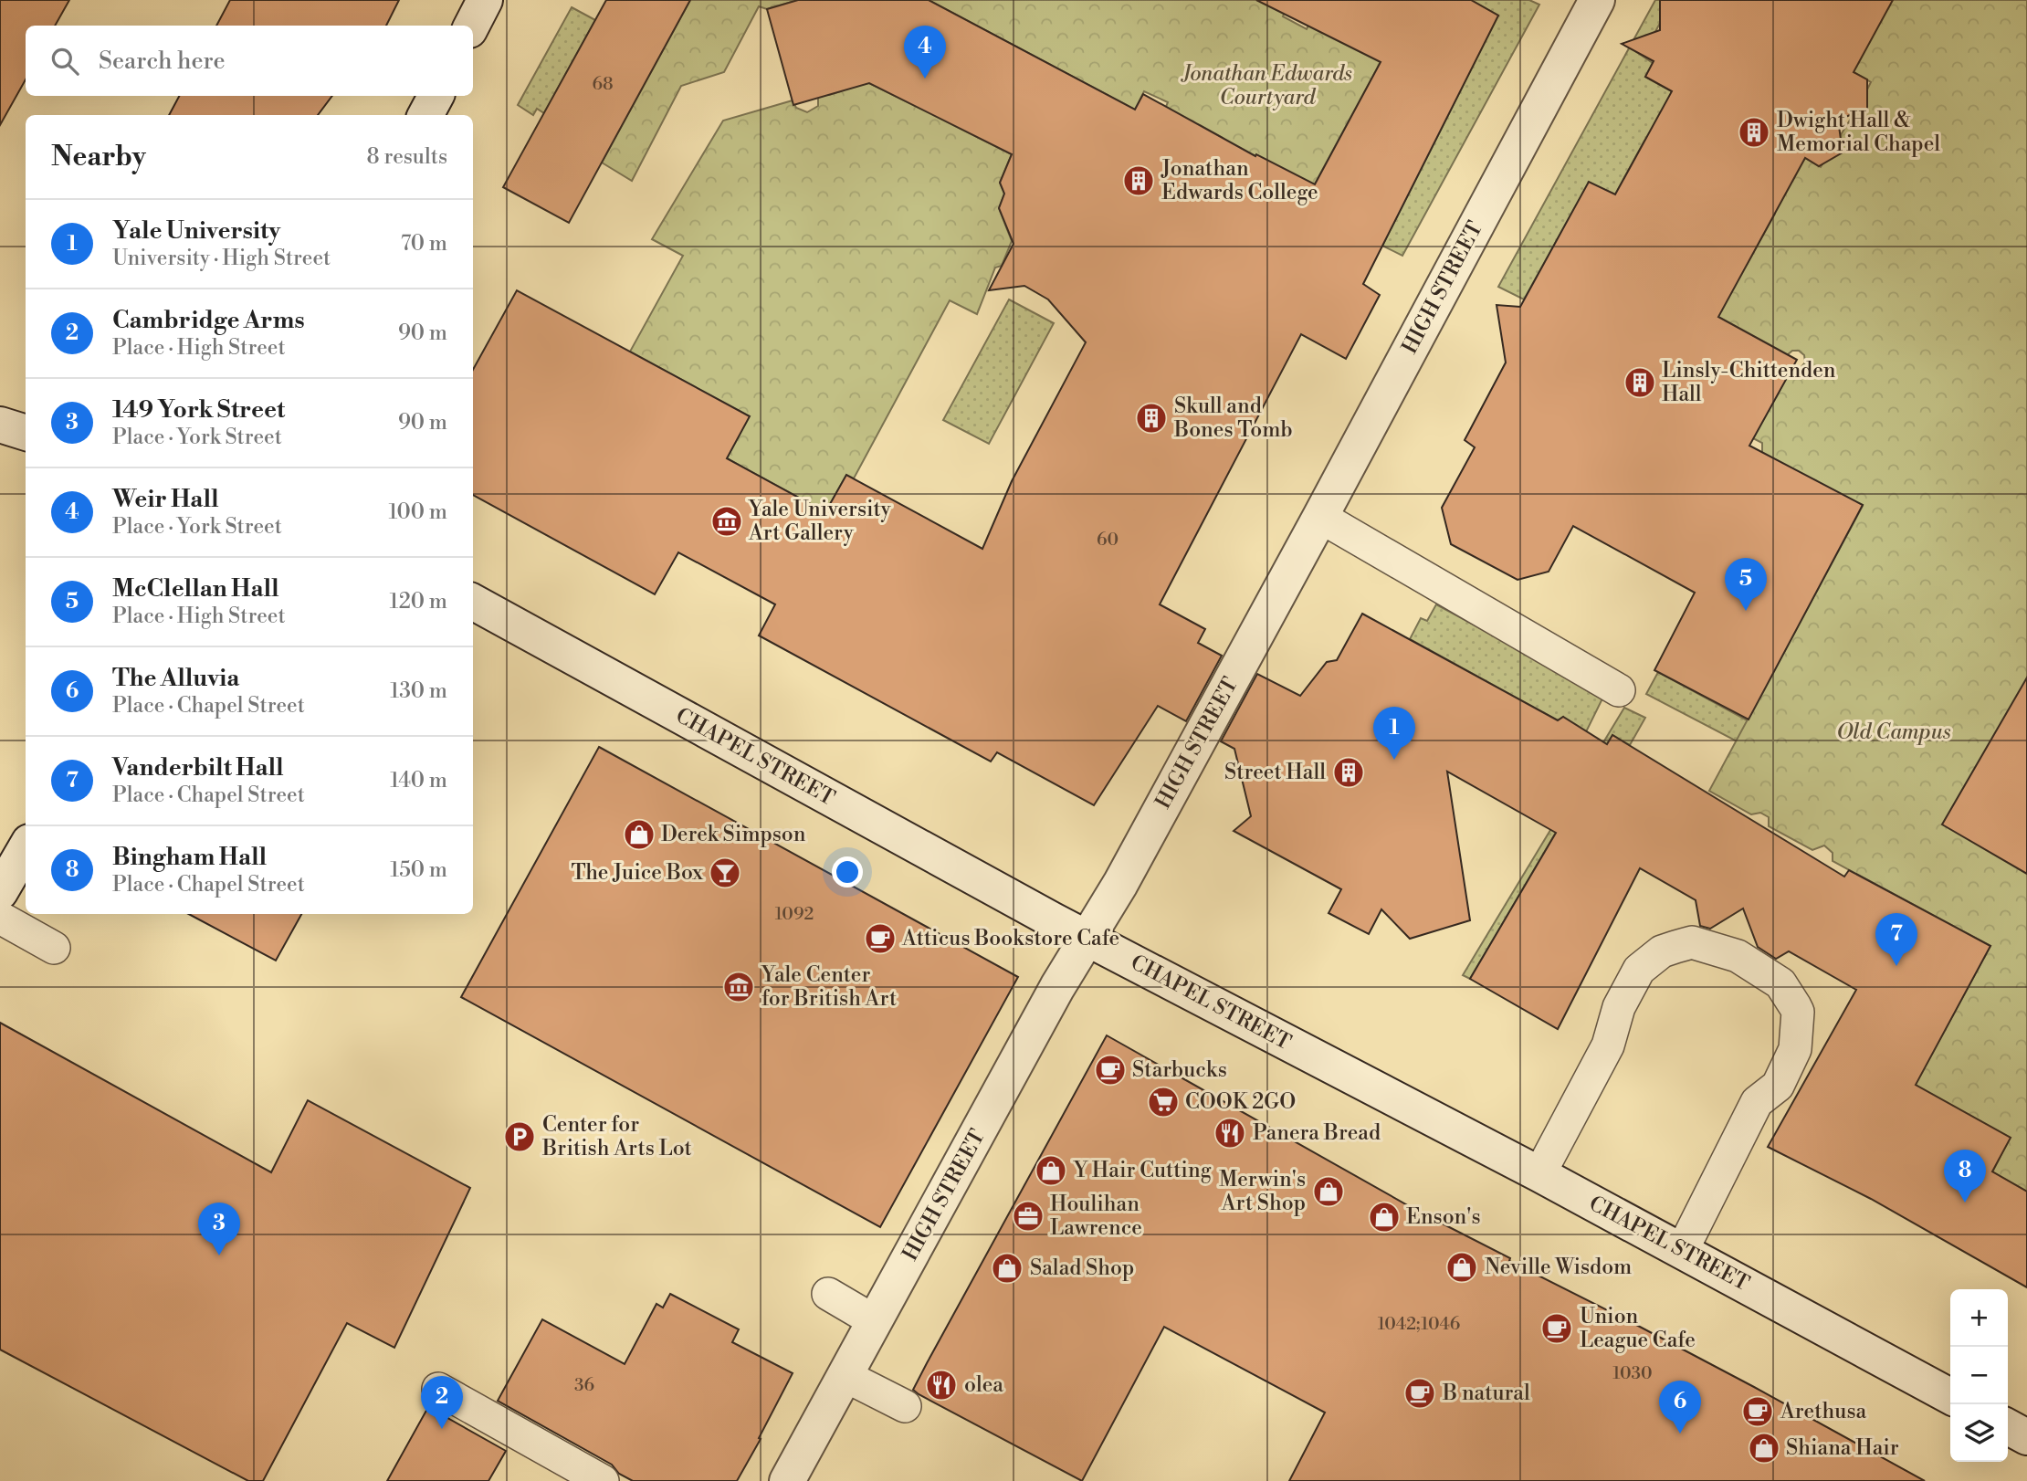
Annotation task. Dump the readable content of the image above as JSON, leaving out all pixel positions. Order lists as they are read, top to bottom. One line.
{"streets":{"main road":["HIGH STREET","CHAPEL STREET"]},"crossings":[["HIGH STREET","CHAPEL STREET"]],"parks":["Jonathan Edwards Courtyard","Old Campus"],"places":{"building":["Dwight Hall & Memorial Chapel","Jonathan Edwards College","Linsly-Chittenden Hall","Skull and Bones Tomb","Street Hall"],"museum":["Yale University Art Gallery","Yale Center for British Art"],"shop":["Derek Simpson","Y Hair Cutting","Merwin's Art Shop","Enson's","Neville Wisdom","Salad Shop","Shiana Hair"],"bar":["The Juice Box"],"cafe":["Atticus Bookstore Cafe","Starbucks","Union League Cafe","B natural","Arethusa"],"supermarket":["COOK 2GO"],"restaurant":["Panera Bread","olea"],"parking":["Center for British Arts Lot"],"office":["Houlihan Lawrence"]},"house_numbers":["68","60","1092","1042;1046","1030","36"],"page":{"pins":["4","5","1","7","8","3","2","6"],"search":"Search here","heading":["Nearby","8 results"],"list":[{"mark":"1","name":"Yale University","note":"University · High Street","value":"70 m"},{"mark":"2","name":"Cambridge Arms","note":"Place · High Street","value":"90 m"},{"mark":"3","name":"149 York Street","note":"Place · York Street","value":"90 m"},{"mark":"4","name":"Weir Hall","note":"Place · York Street","value":"100 m"},{"mark":"5","name":"McClellan Hall","note":"Place · High Street","value":"120 m"},{"mark":"6","name":"The Alluvia","note":"Place · Chapel Street","value":"130 m"},{"mark":"7","name":"Vanderbilt Hall","note":"Place · Chapel Street","value":"140 m"},{"mark":"8","name":"Bingham Hall","note":"Place · Chapel Street","value":"150 m"}],"map_buttons":["+","−"]}}
